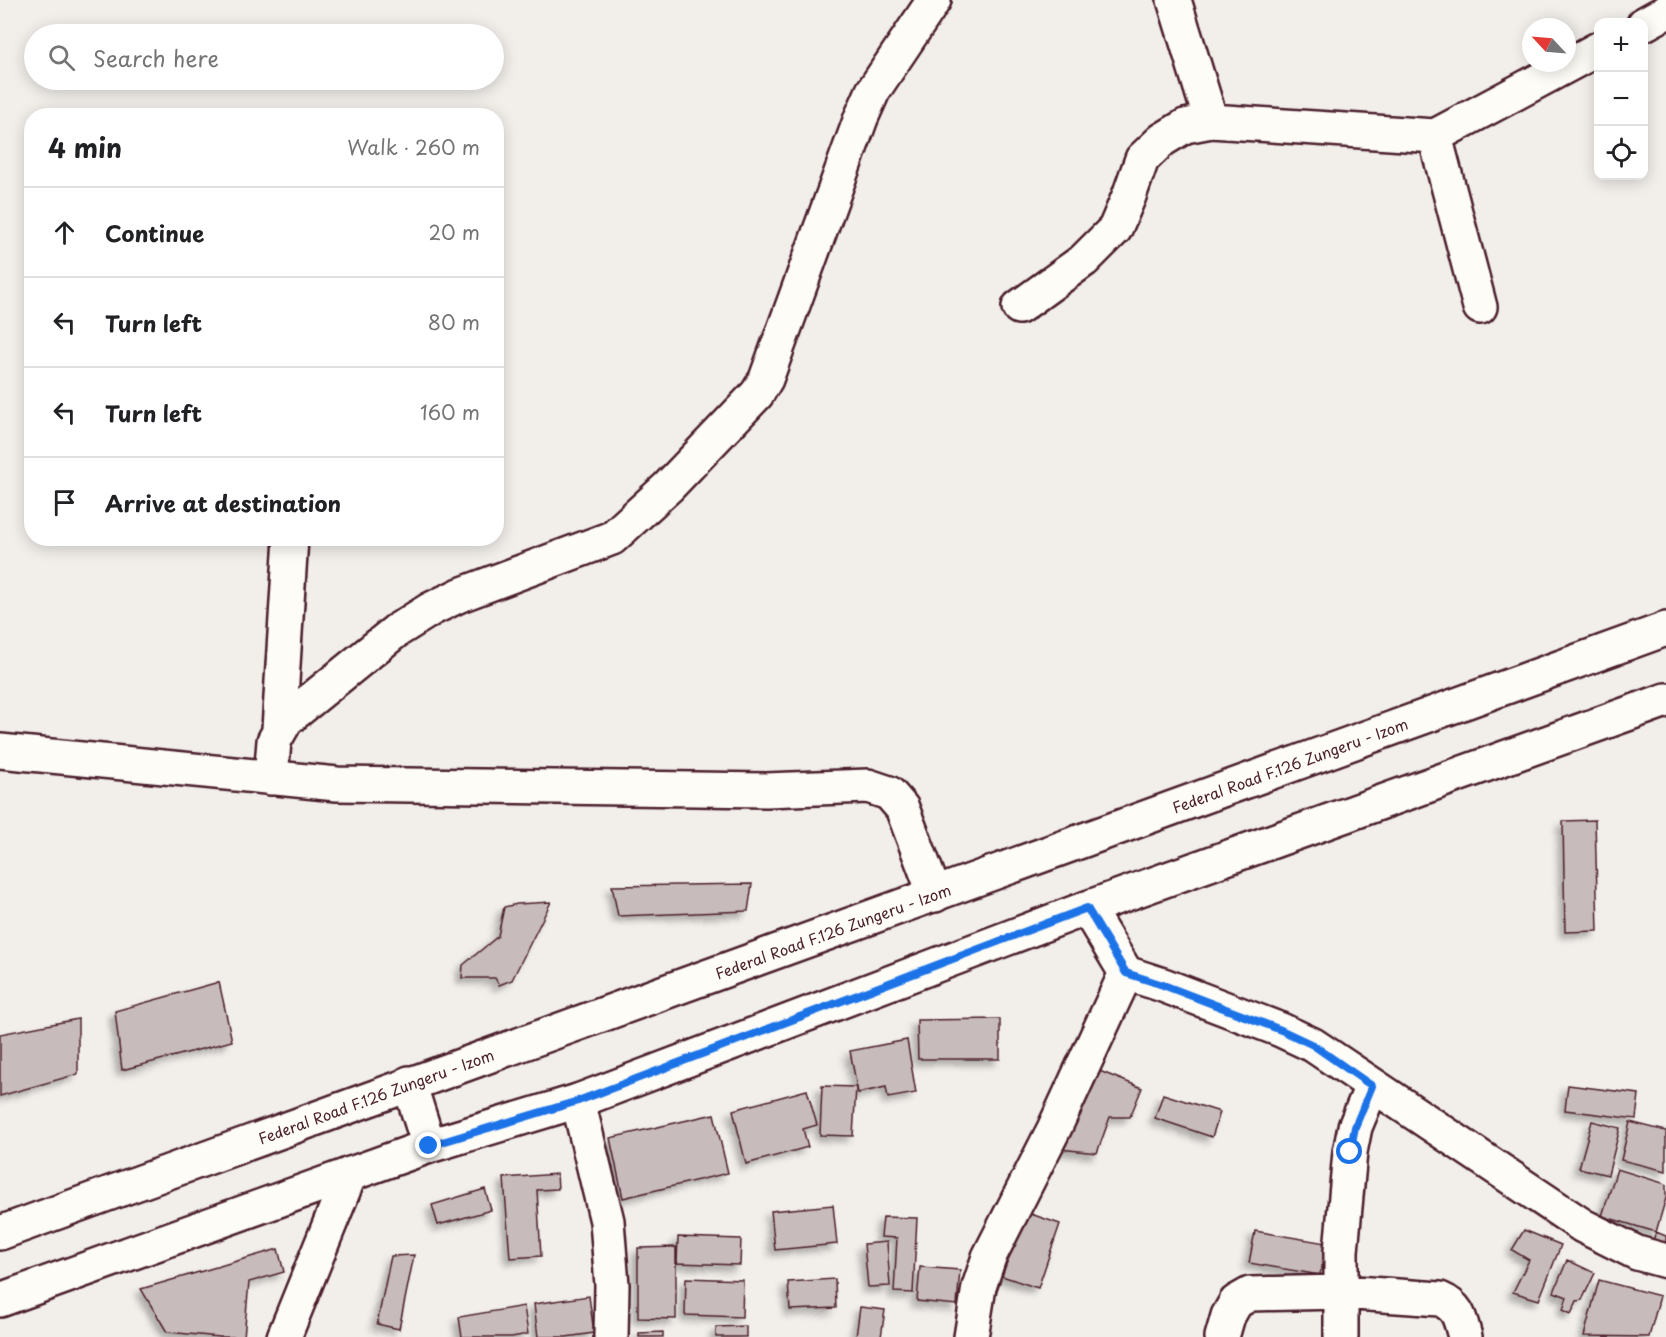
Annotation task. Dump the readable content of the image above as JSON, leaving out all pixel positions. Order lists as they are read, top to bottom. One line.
{"streets":{"street":["Federal Road F.126 Zungeru - Izom"]},"north":"top left","page":{"map_buttons":["+","−"],"search":"Search here","heading":["4 min","Walk · 260 m"],"list":[["Continue","20 m"],["Turn left","80 m"],["Turn left","160 m"],"Arrive at destination"]}}
